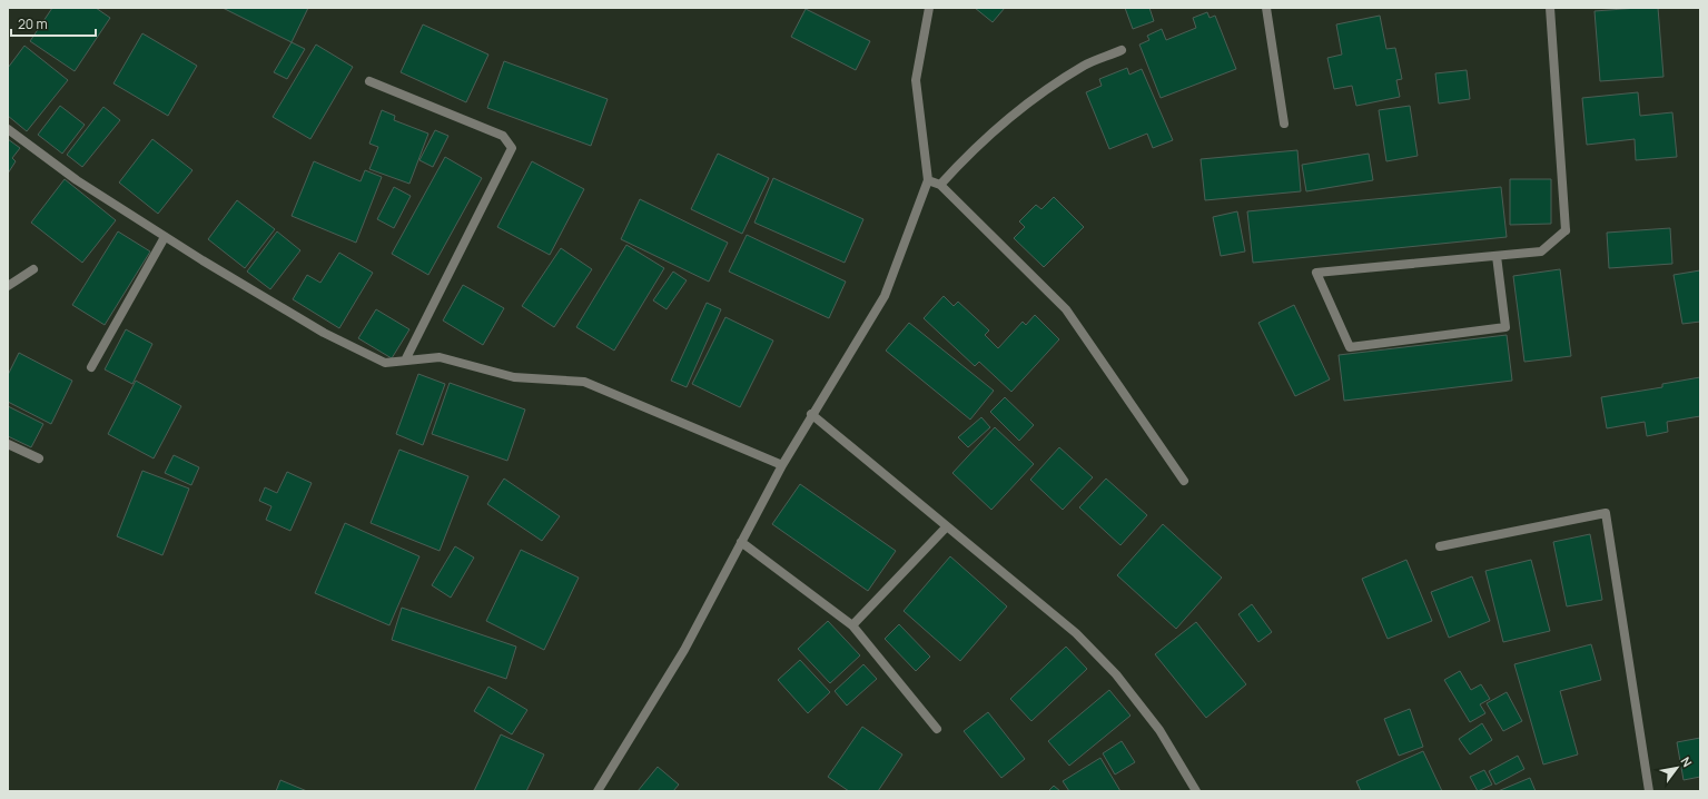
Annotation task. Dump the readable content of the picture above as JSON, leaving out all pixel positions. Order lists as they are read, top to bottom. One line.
{"scale_bar":"20 m","north":"top right"}
